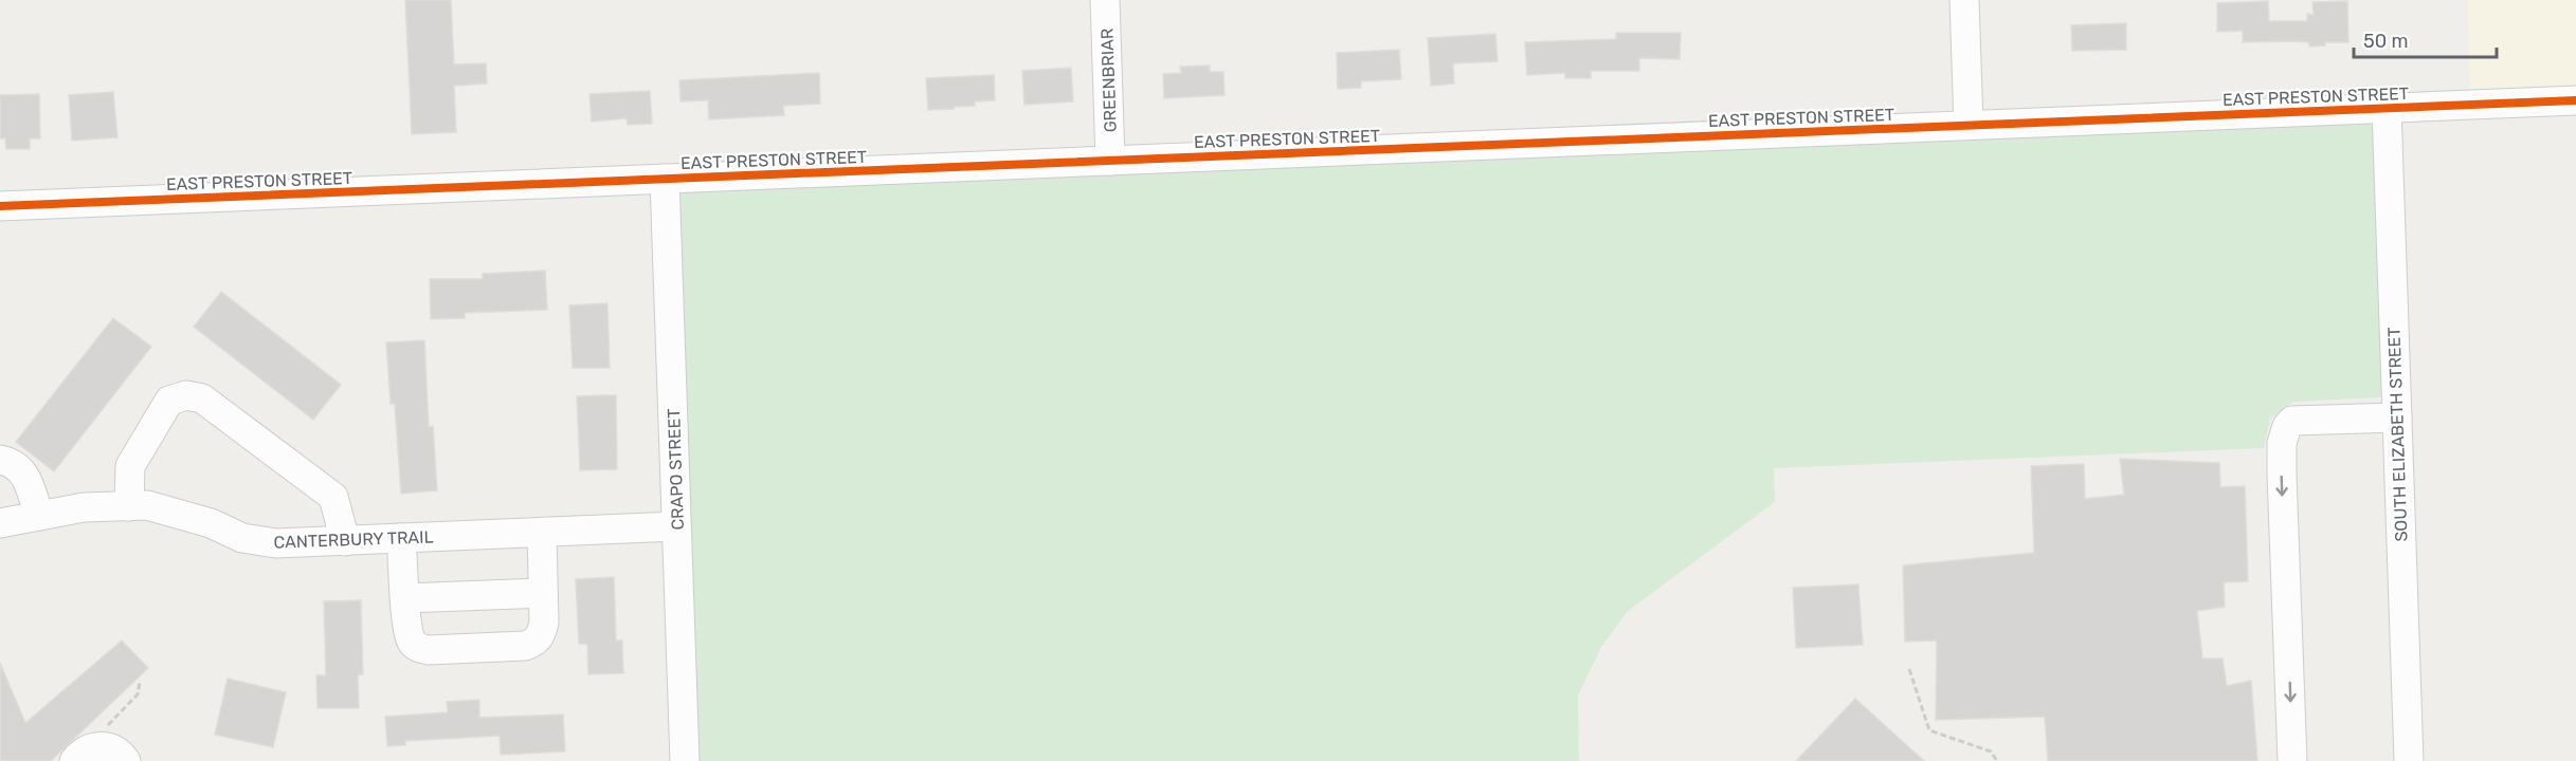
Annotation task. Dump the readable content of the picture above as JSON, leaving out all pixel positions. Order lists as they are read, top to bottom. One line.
{"streets":{"street":["GREENBRIAR","EAST PRESTON STREET","SOUTH ELIZABETH STREET","CRAPO STREET","CANTERBURY TRAIL"]},"crossings":[["GREENBRIAR","EAST PRESTON STREET"],["EAST PRESTON STREET","SOUTH ELIZABETH STREET"],["EAST PRESTON STREET","CRAPO STREET"],["CRAPO STREET","CANTERBURY TRAIL"]],"scale_bar":"50 m"}
